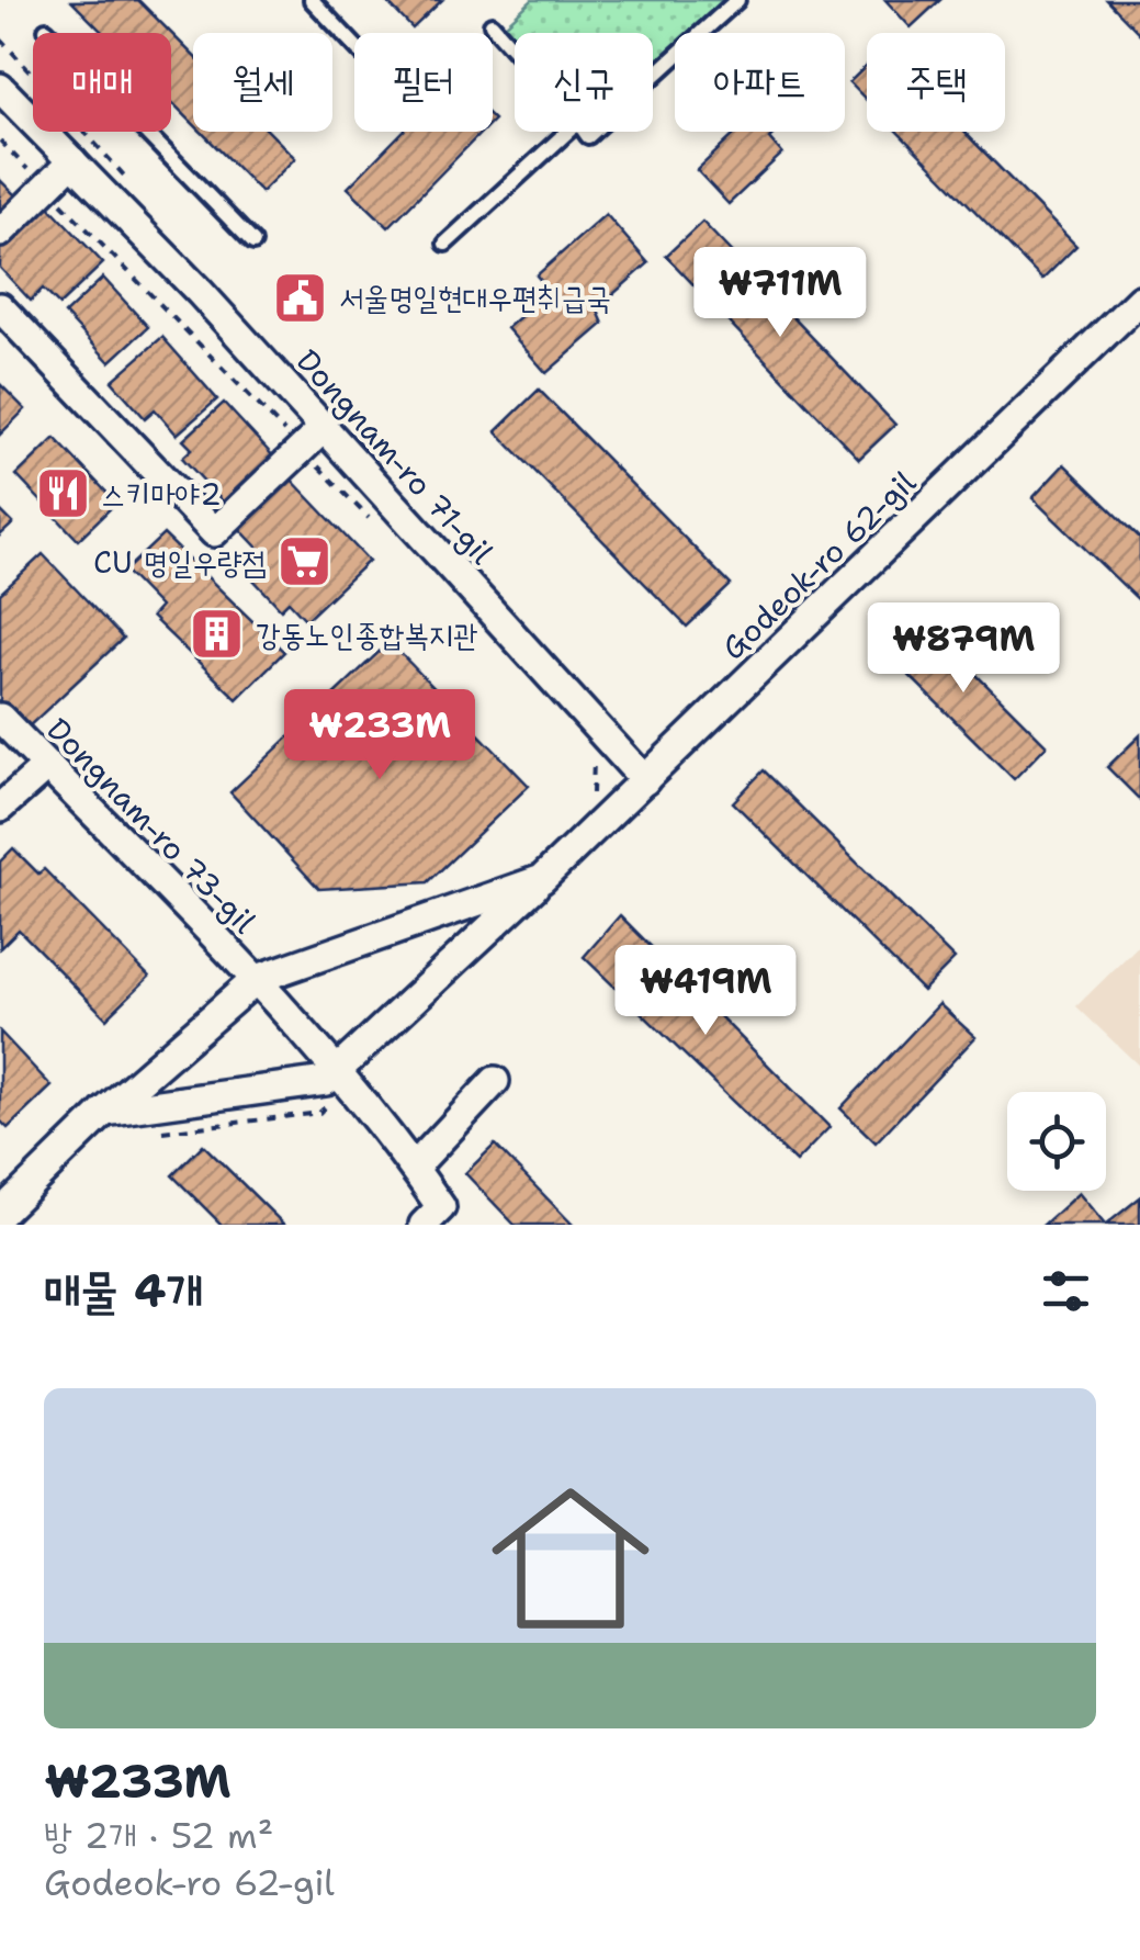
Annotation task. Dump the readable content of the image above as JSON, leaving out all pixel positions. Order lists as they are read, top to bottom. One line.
{"streets":{"street":["Dongnam-ro 71-gil","Godeok-ro 62-gil","Dongnam-ro 73-gil"]},"crossings":[["Dongnam-ro 71-gil","Godeok-ro 62-gil"],["Godeok-ro 62-gil","Dongnam-ro 73-gil"]],"places":{"public building":["서울명일현대우편취급국"],"restaurant":["스키마야2"],"supermarket":["CU 명일우량점"],"building":["강동노인종합복지관"]},"page":{"chip":["매매","월세","필터","신규","아파트","주택"],"price":["₩711M","₩879M","₩233M","₩419M"],"heading":"매물 4개","list":[{"name":"₩233M","note":"방 2개 · 52 m² · Godeok-ro 62-gil"}]}}
